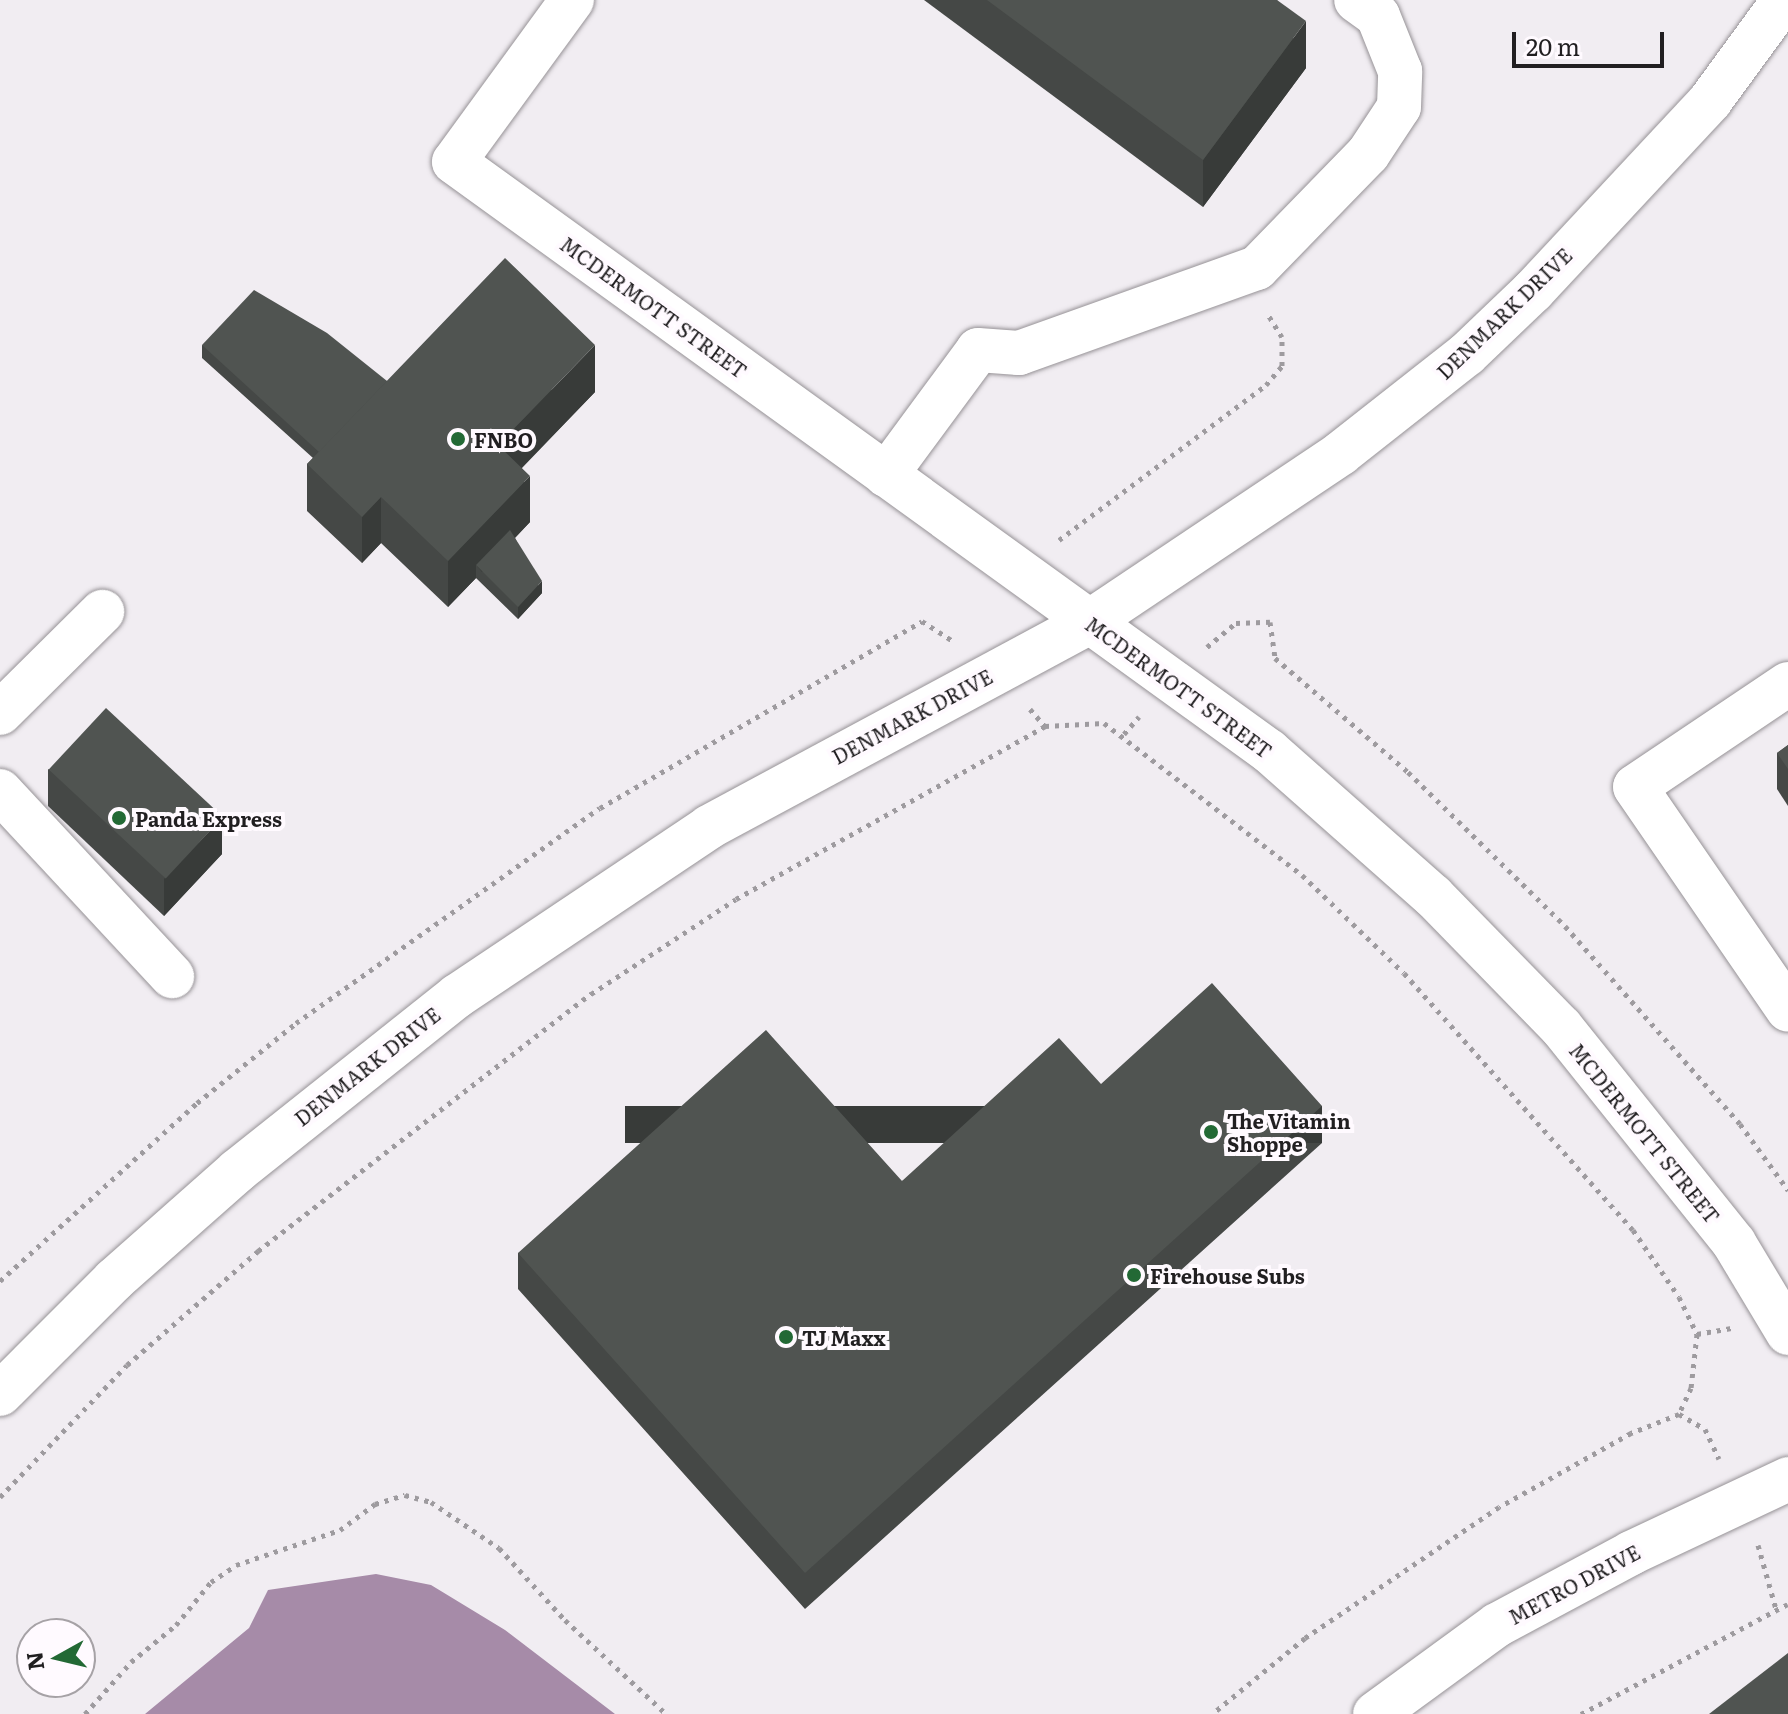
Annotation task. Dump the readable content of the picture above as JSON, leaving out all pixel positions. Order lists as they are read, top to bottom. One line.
{"streets":{"street":["MCDERMOTT STREET","DENMARK DRIVE","METRO DRIVE"]},"crossings":[["MCDERMOTT STREET","DENMARK DRIVE"]],"places":["FNBO","Panda Express","The Vitamin Shoppe","Firehouse Subs","TJ Maxx"],"scale_bar":"20 m","north":"left"}
